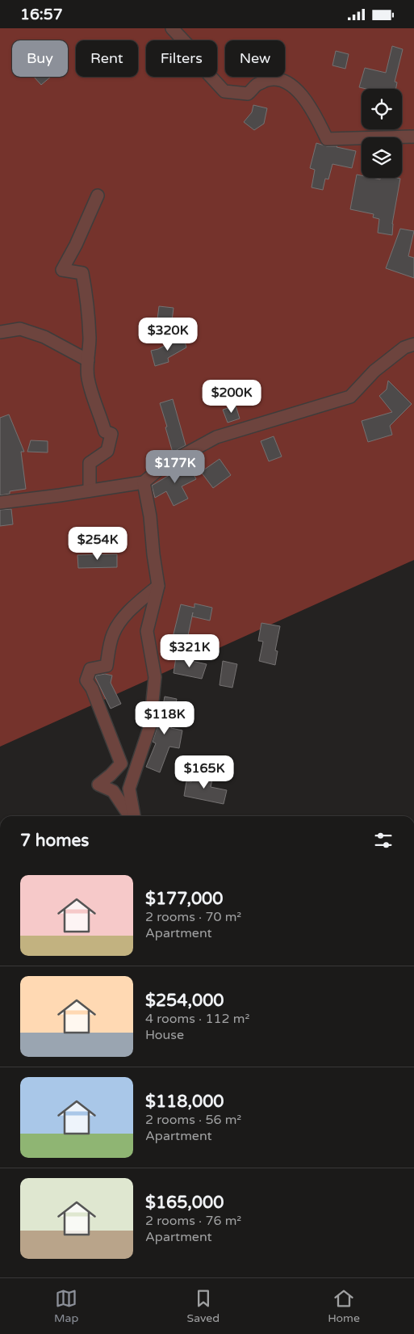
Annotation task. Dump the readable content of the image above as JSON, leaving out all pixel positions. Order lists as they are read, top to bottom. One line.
{"page":{"status":"16:57","chip":["Buy","Rent","Filters","New"],"price":["$320K","$200K","$177K","$254K","$321K","$118K","$165K"],"heading":"7 homes","list":[{"name":"$177,000","note":"2 rooms · 70 m² · Apartment"},{"name":"$254,000","note":"4 rooms · 112 m² · House"},{"name":"$118,000","note":"2 rooms · 56 m² · Apartment"},{"name":"$165,000","note":"2 rooms · 76 m² · Apartment"}],"tabs":["Map","Saved","Home"]}}
